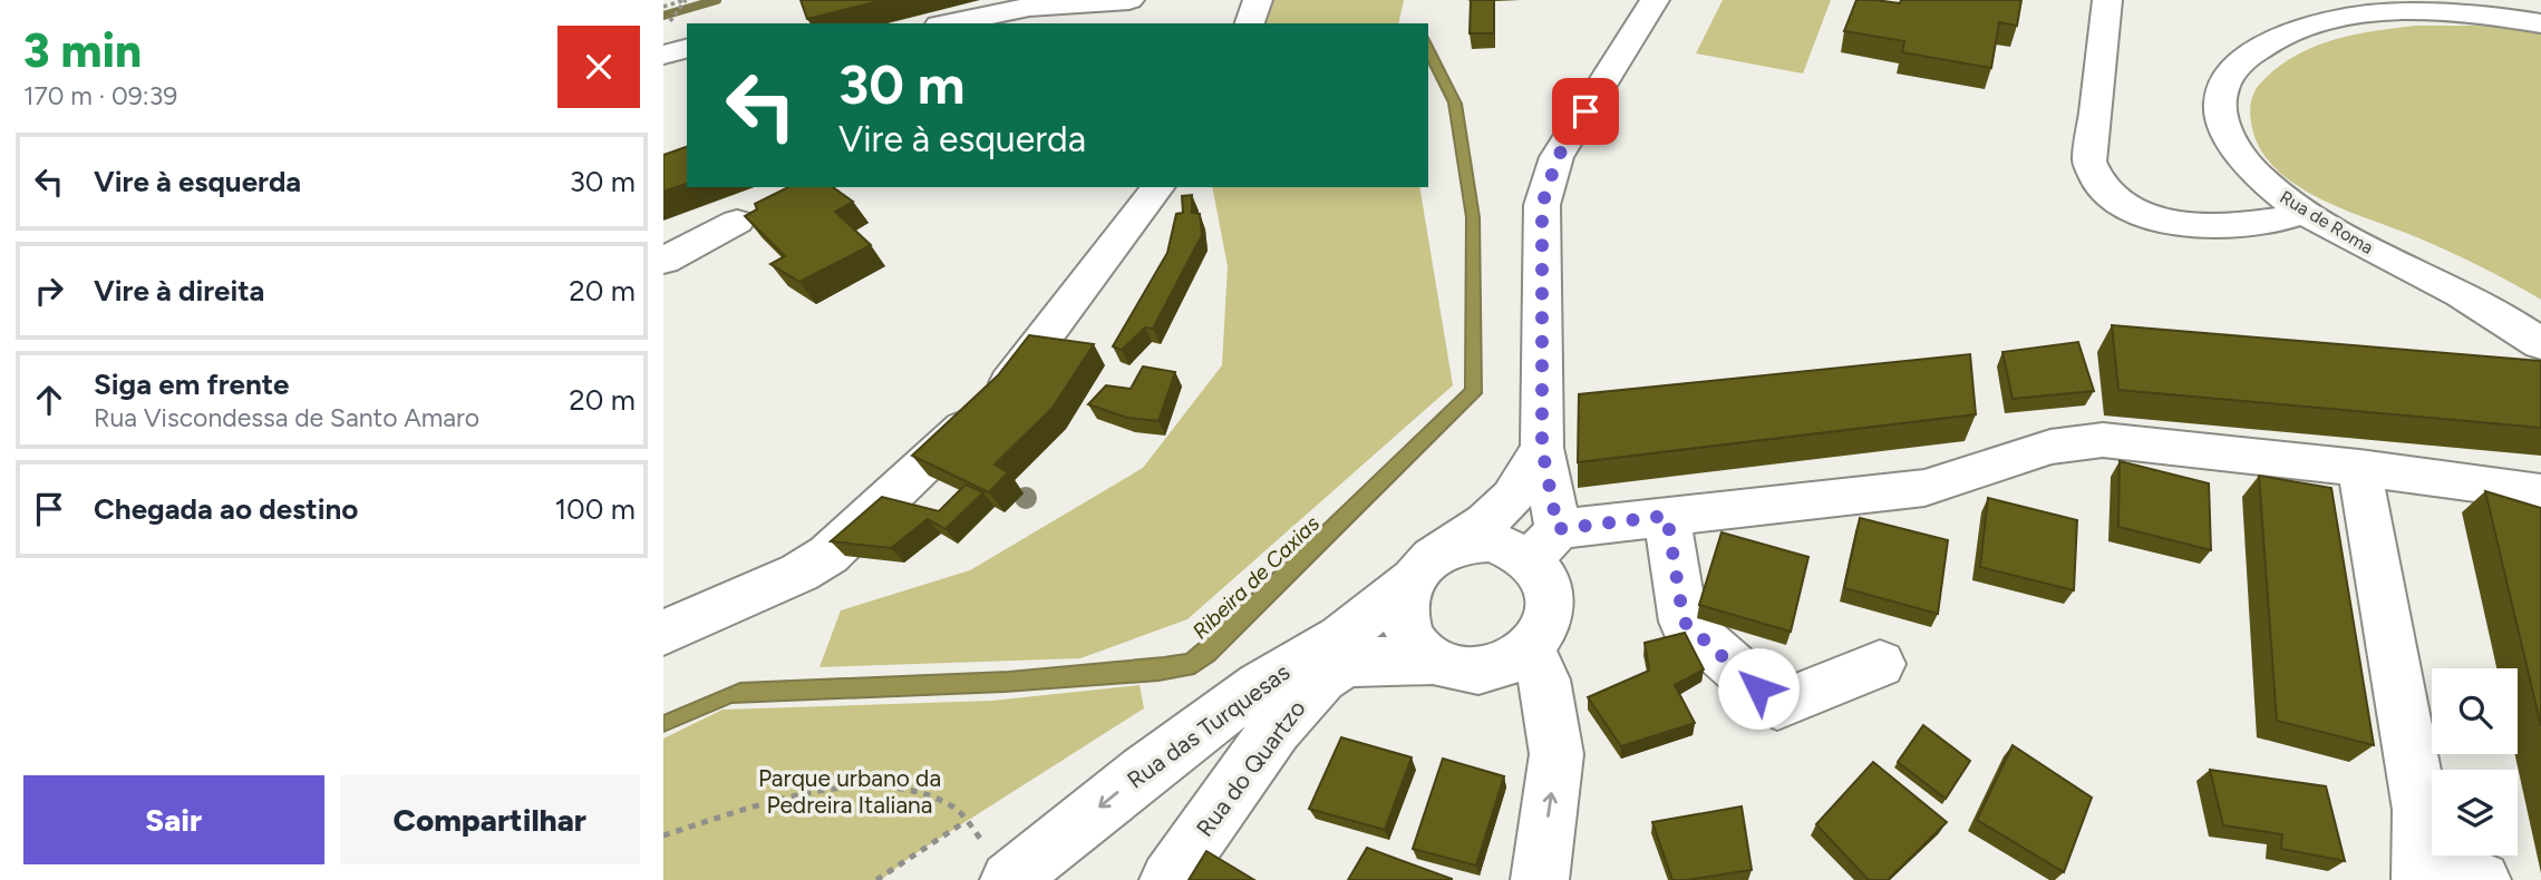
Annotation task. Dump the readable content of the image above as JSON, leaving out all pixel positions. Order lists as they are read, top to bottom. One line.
{"streets":{"street":["Rua de Roma","Rua das Turquesas","Rua do Quartzo"]},"crossings":[["Rua das Turquesas","Rua do Quartzo"]],"water":["Ribeira de Caxias"],"parks":["Parque urbano da Pedreira Italiana"],"page":{"heading":["3 min","170 m · 09:39"],"turn":["30 m","Vire à esquerda"],"list":[{"name":"Vire à esquerda","value":"30 m"},{"name":"Vire à direita","value":"20 m"},{"name":"Siga em frente","note":"Rua Viscondessa de Santo Amaro","value":"20 m"},{"name":"Chegada ao destino","value":"100 m"}],"buttons":["Sair","Compartilhar"]}}
